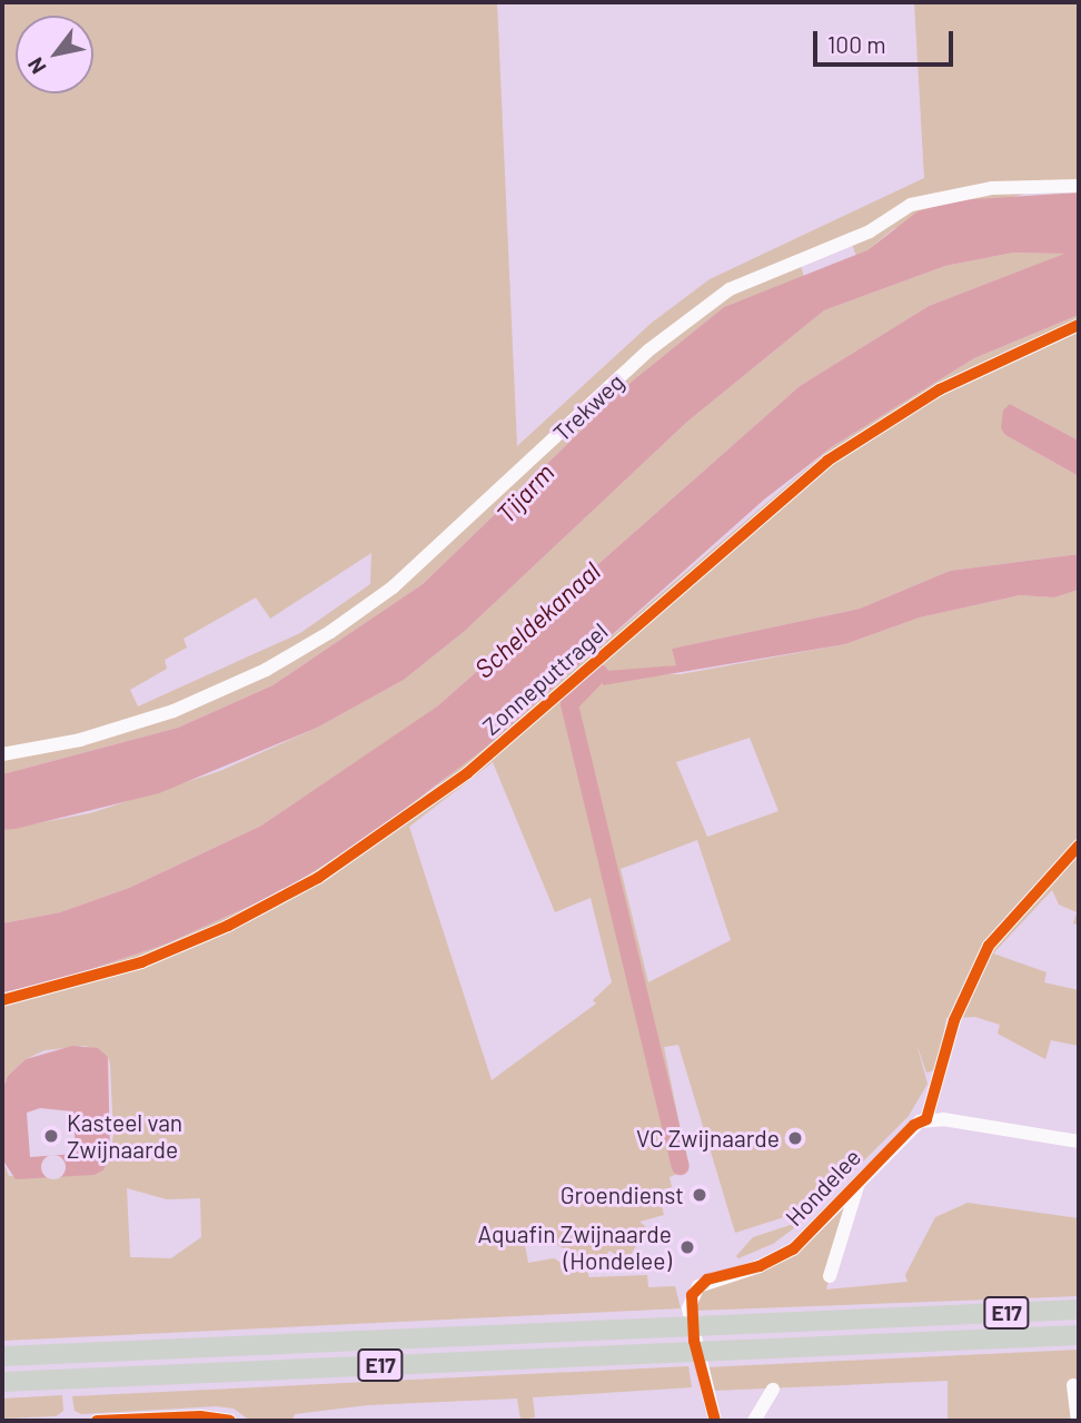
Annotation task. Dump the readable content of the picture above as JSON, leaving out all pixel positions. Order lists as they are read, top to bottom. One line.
{"streets":{"highway":["E17"],"street":["Trekweg","Zonneputtragel","Hondelee"]},"water":["Tijarm","Scheldekanaal"],"places":["Kasteel van Zwijnaarde","VC Zwijnaarde","Groendienst","Aquafin Zwijnaarde (Hondelee)"],"scale_bar":"100 m","north":"bottom left"}
